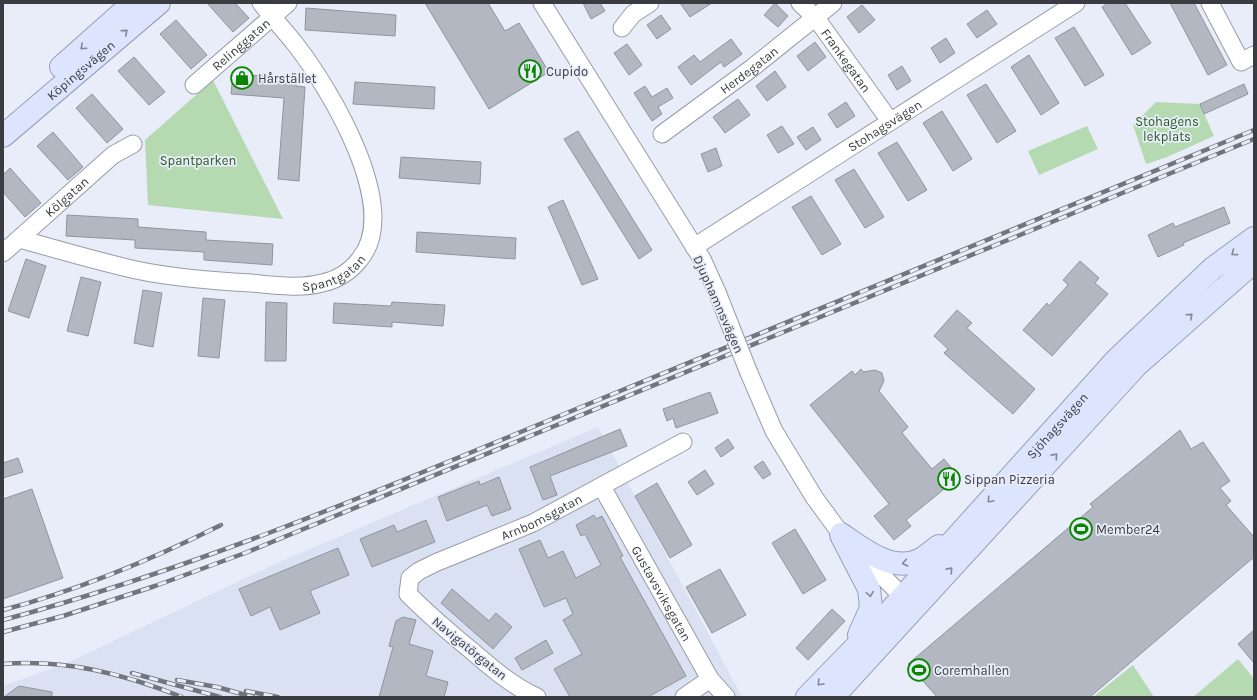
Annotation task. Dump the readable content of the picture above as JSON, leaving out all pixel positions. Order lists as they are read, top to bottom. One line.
{"streets":{"main road":["Köpingsvägen","Sjöhagsvägen"],"street":["Relinggatan","Frankegatan","Herdegatan","Stohagsvägen","Kölgatan","Spantgatan","Djuphamnsvägen","Arnbomsgatan","Gustavsviksgatan","Navigatörgatan"]},"crossings":[["Relinggatan","Spantgatan"],["Frankegatan","Herdegatan"],["Frankegatan","Stohagsvägen"],["Stohagsvägen","Djuphamnsvägen"],["Kölgatan","Spantgatan"],["Djuphamnsvägen","Sjöhagsvägen"],["Arnbomsgatan","Gustavsviksgatan"],["Arnbomsgatan","Navigatörgatan"]],"parks":["Stohagens lekplats","Spantparken"],"places":{"restaurant":["Cupido","Sippan Pizzeria"],"shop":["Hårstället"],"sports":["Member24","Coremhallen"]}}
